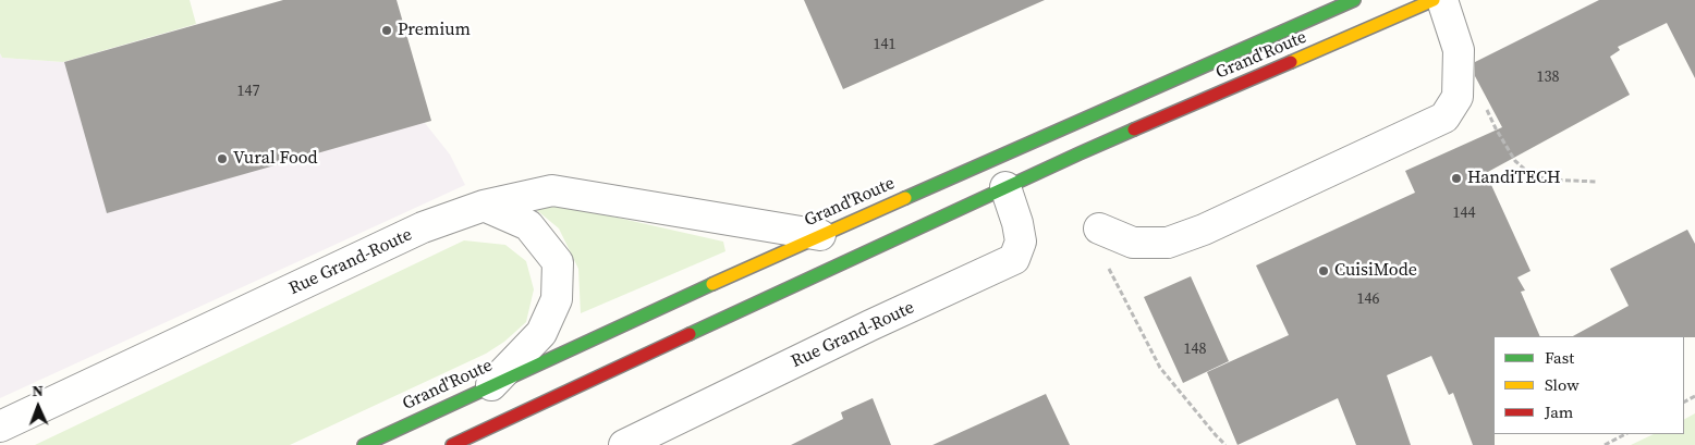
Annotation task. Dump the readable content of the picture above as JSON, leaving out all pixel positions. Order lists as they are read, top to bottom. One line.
{"streets":{"main road":["Grand'Route"],"street":["Rue Grand-Route"]},"crossings":[["Grand'Route","Rue Grand-Route"]],"places":["Premium","Vural Food","HandiTECH","CuisiMode"],"house_numbers":["141","138","147","144","146","148"],"legend":["Fast","Slow","Jam"],"north":"top"}
